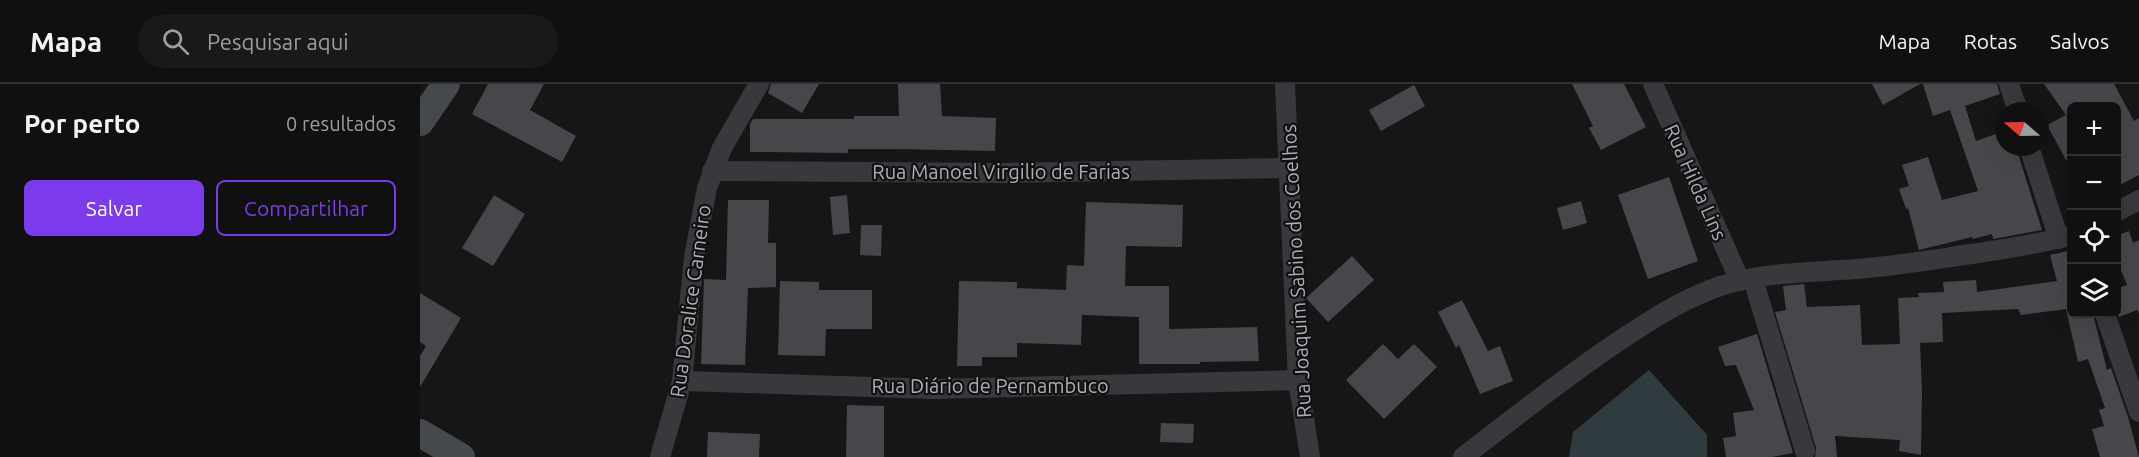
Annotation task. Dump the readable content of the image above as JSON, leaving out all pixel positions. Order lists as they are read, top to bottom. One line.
{"streets":{"street":["Rua Manoel Virgilio de Farias","Rua Hilda Lins","Rua Joaquim Sabino dos Coelhos","Rua Doralice Carneiro","Rua Diário de Pernambuco"]},"crossings":[["Rua Manoel Virgilio de Farias","Rua Joaquim Sabino dos Coelhos"],["Rua Manoel Virgilio de Farias","Rua Doralice Carneiro"],["Rua Joaquim Sabino dos Coelhos","Rua Diário de Pernambuco"],["Rua Doralice Carneiro","Rua Diário de Pernambuco"]],"north":"left","page":{"header":"Mapa","search":"Pesquisar aqui","nav":["Mapa","Rotas","Salvos"],"heading":["Por perto","0 resultados"],"map_buttons":["+","−"],"buttons":["Salvar","Compartilhar"]}}
